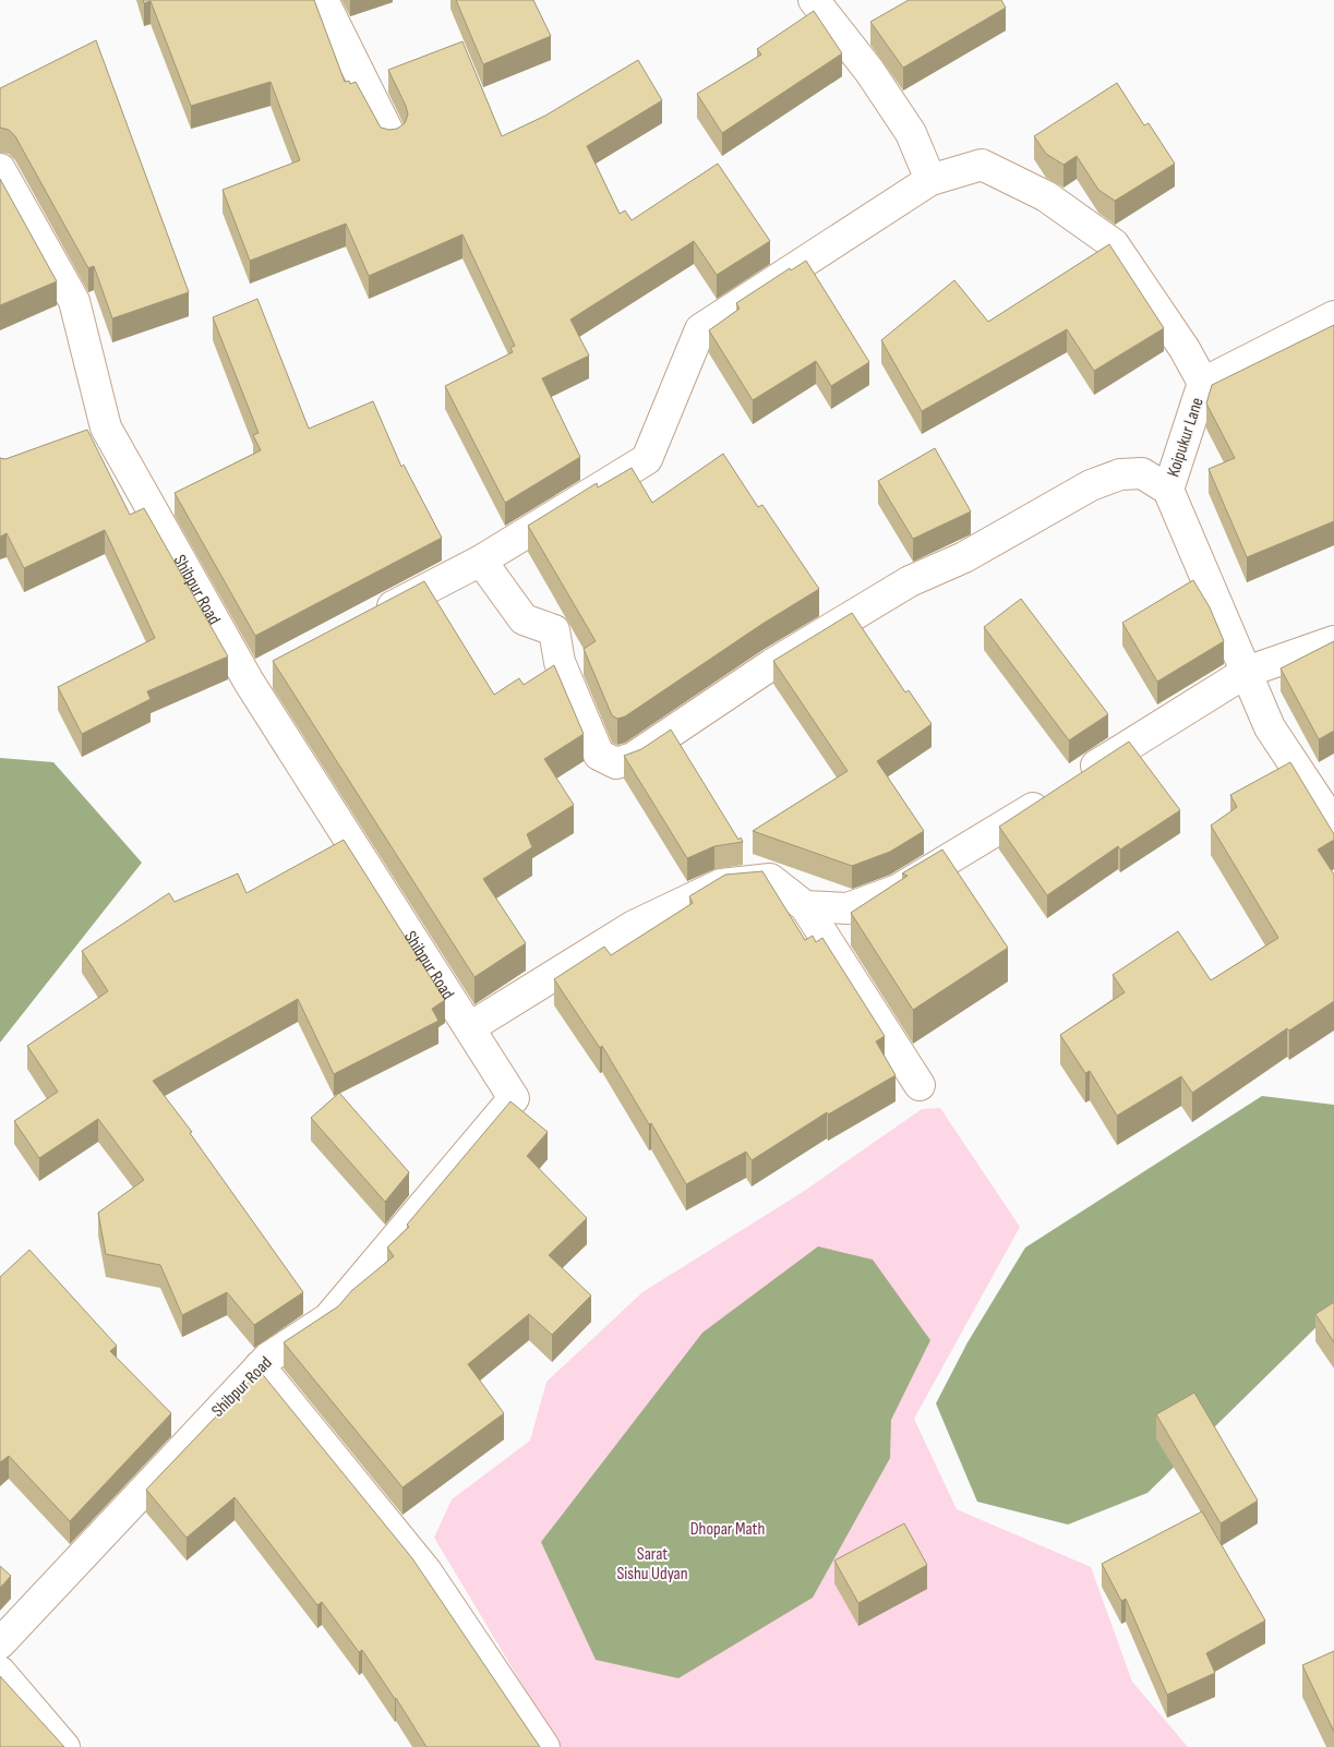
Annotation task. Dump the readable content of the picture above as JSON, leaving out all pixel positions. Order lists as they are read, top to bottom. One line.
{"streets":{"street":["Koipukur Lane","Shibpur Road"]},"parks":["Dhopar Math","Sarat Sishu Udyan"]}
